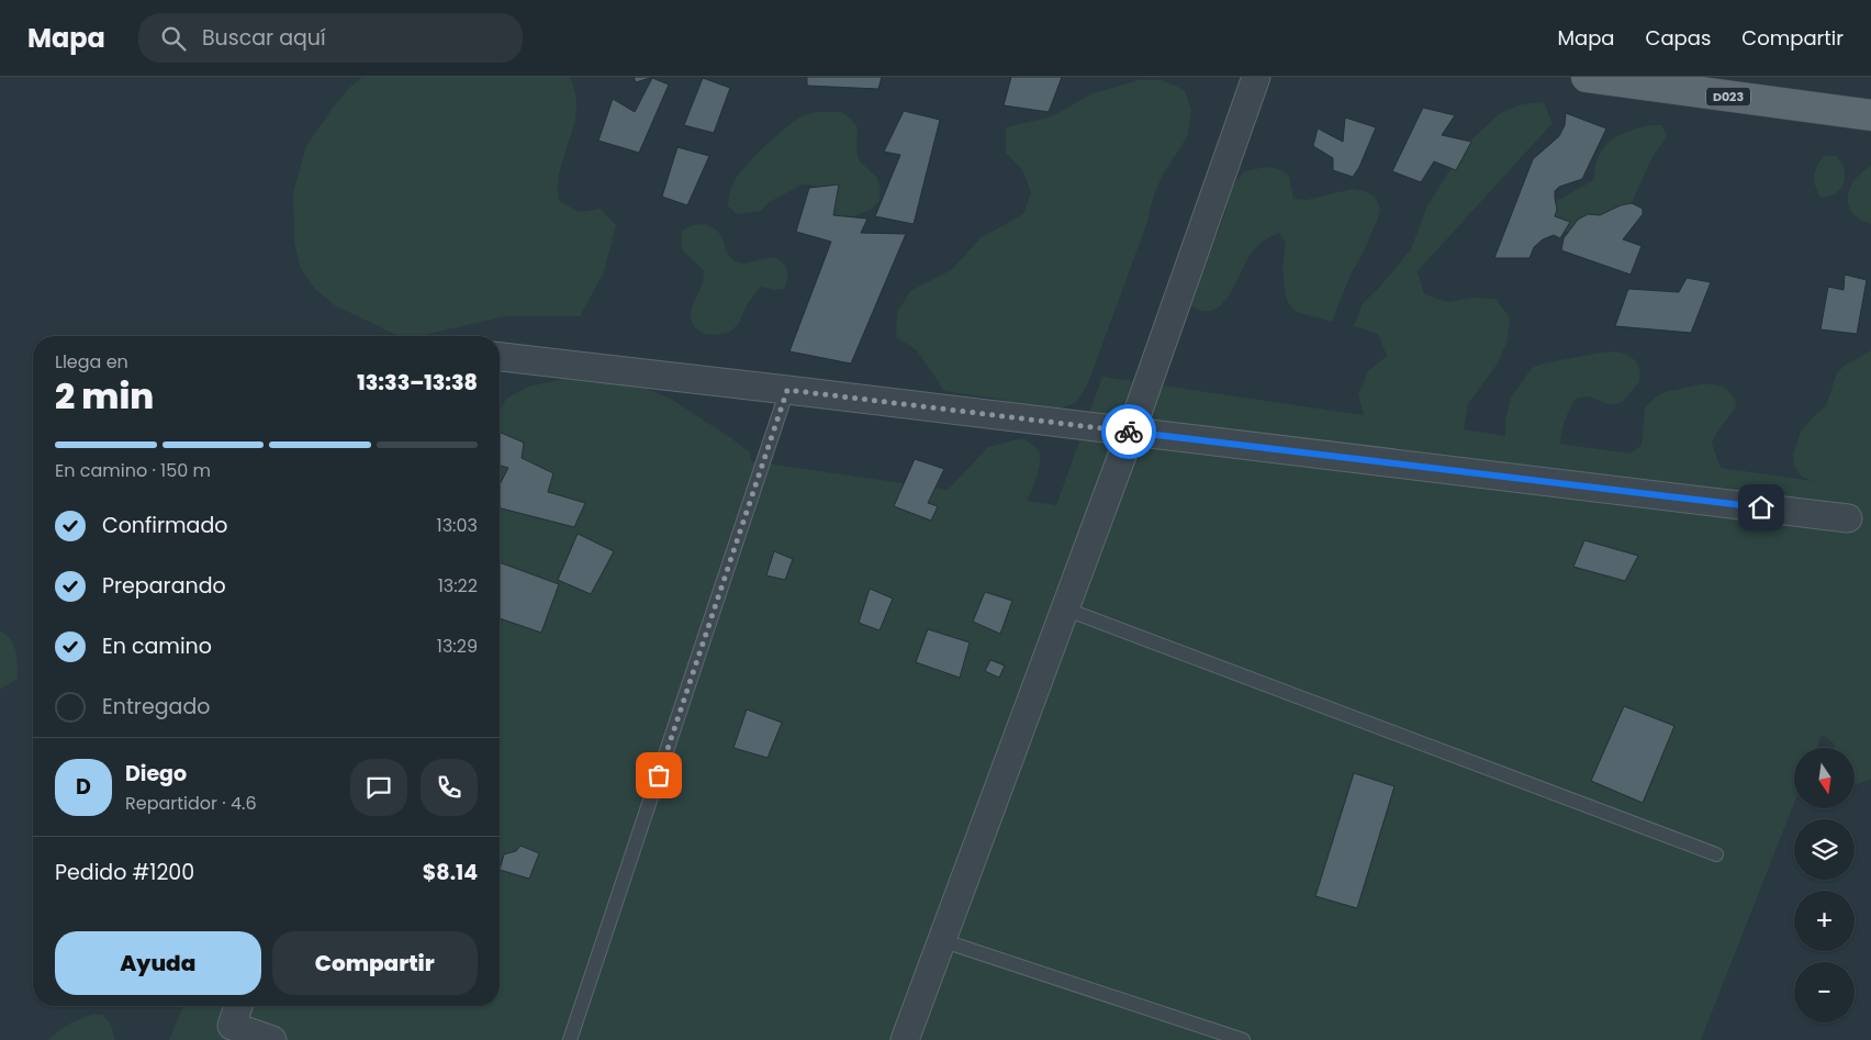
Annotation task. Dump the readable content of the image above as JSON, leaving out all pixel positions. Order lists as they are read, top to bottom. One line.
{"streets":{"main road":["D023"]},"north":"bottom","page":{"header":"Mapa","search":"Buscar aquí","nav":["Mapa","Capas","Compartir"],"heading":["2 min","Llega en","13:33–13:38"],"panel":["Diego","Repartidor · 4.6","Pedido #1200","$8.14"],"bar":"En camino · 150 m","list":[["Confirmado","13:03"],["Preparando","13:22"],["En camino","13:29"],"Entregado"],"map_buttons":["+","−"],"round":"D","buttons":["Ayuda","Compartir"]}}
